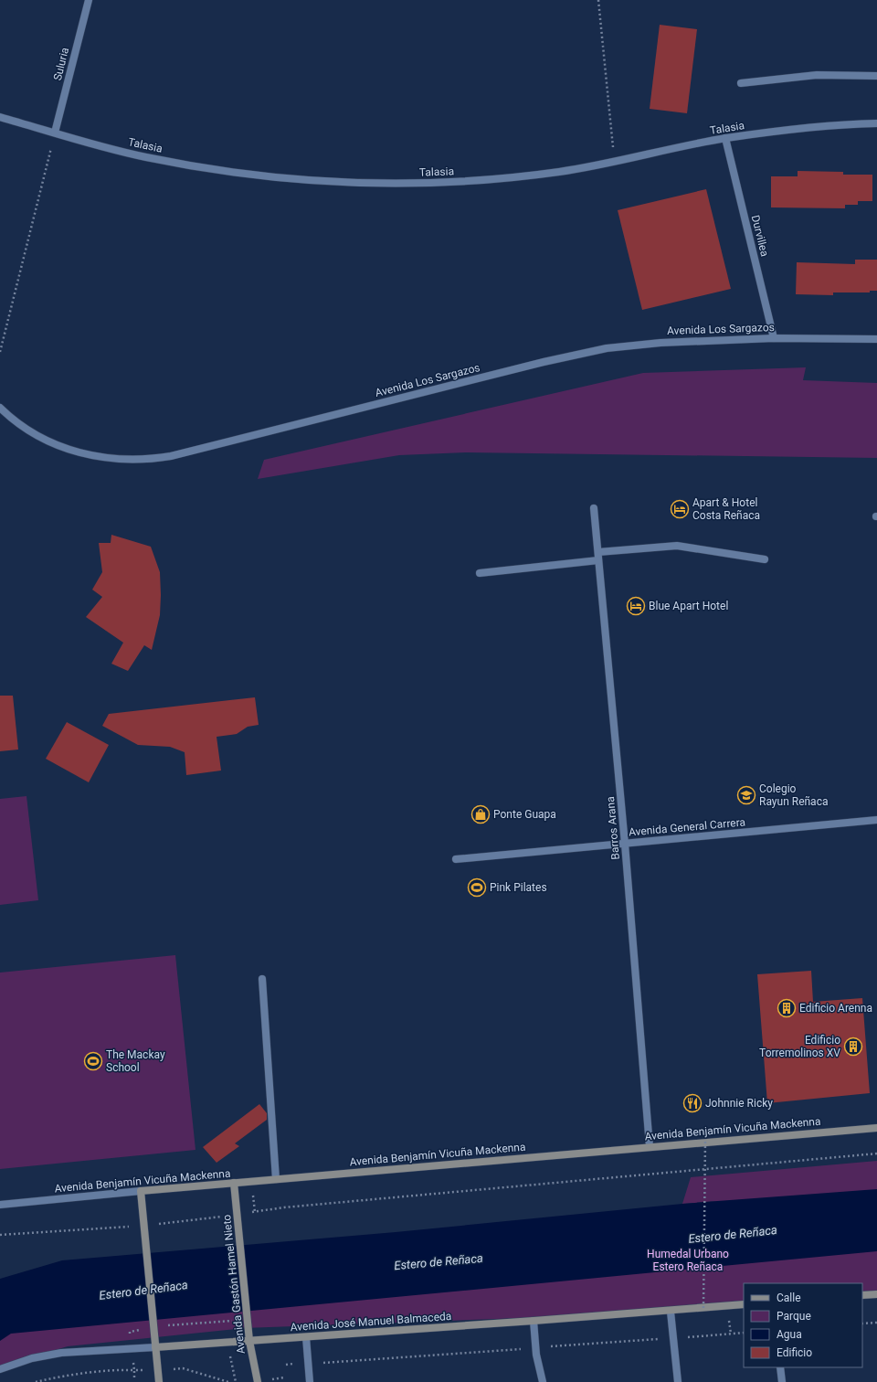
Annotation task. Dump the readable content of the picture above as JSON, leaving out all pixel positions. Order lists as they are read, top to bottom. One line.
{"streets":{"main road":["Avenida Benjamín Vicuña Mackenna","Avenida Gastón Hamel Nieto","Avenida José Manuel Balmaceda"],"street":["Suluria","Talasia","Durvillea","Avenida Los Sargazos","Avenida General Carrera","Barros Arana"]},"crossings":[["Suluria","Talasia"],["Talasia","Durvillea"],["Durvillea","Avenida Los Sargazos"],["Avenida General Carrera","Barros Arana"],["Barros Arana","Avenida Benjamín Vicuña Mackenna"],["Avenida Benjamín Vicuña Mackenna","Avenida Gastón Hamel Nieto"],["Avenida Gastón Hamel Nieto","Avenida José Manuel Balmaceda"]],"water":["Estero de Reñaca"],"parks":["Humedal Urbano Estero Reñaca"],"places":{"hotel":["Apart & Hotel Costa Reñaca","Blue Apart Hotel"],"school or university":["Colegio Rayun Reñaca"],"shop":["Ponte Guapa"],"sports":["Pink Pilates","The Mackay School"],"building":["Edificio Arenna","Edificio Torremolinos XV"],"restaurant":["Johnnie Ricky"]},"legend":["Calle","Parque","Agua","Edificio"]}
